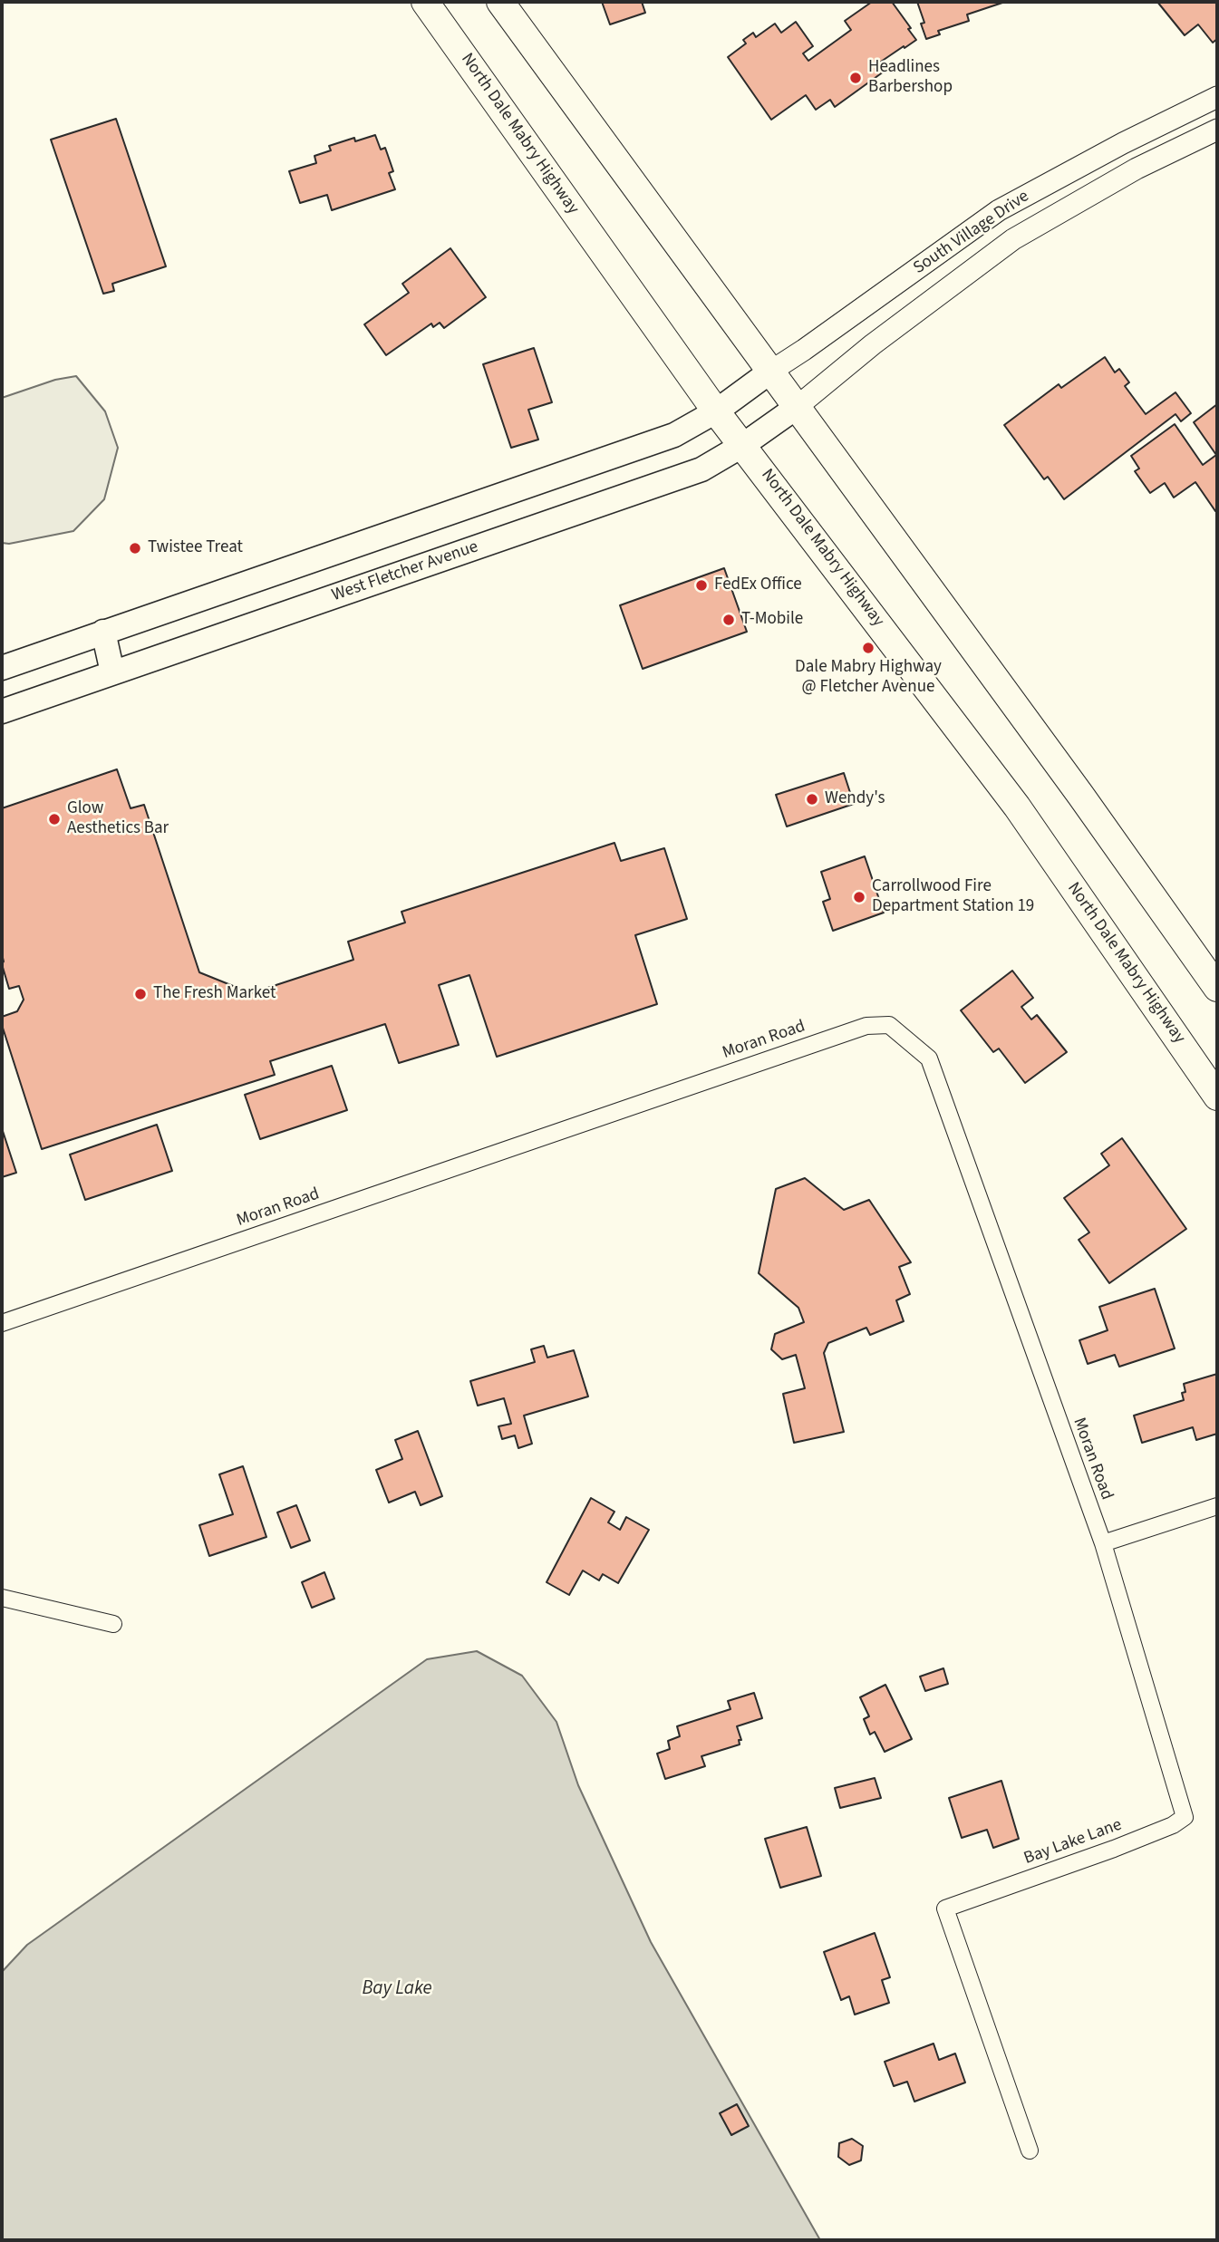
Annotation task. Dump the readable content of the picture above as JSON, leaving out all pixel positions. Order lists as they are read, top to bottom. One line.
{"streets":{"main road":["North Dale Mabry Highway","West Fletcher Avenue"],"street":["South Village Drive","Moran Road","Bay Lake Lane"]},"crossings":[["North Dale Mabry Highway","West Fletcher Avenue"],["South Village Drive","West Fletcher Avenue"],["Moran Road","Bay Lake Lane"]],"water":["Bay Lake"],"places":["Headlines Barbershop","Twistee Treat","FedEx Office","T-Mobile","Dale Mabry Highway @ Fletcher Avenue","Wendy's","Glow Aesthetics Bar","Carrollwood Fire Department Station 19","The Fresh Market"]}
